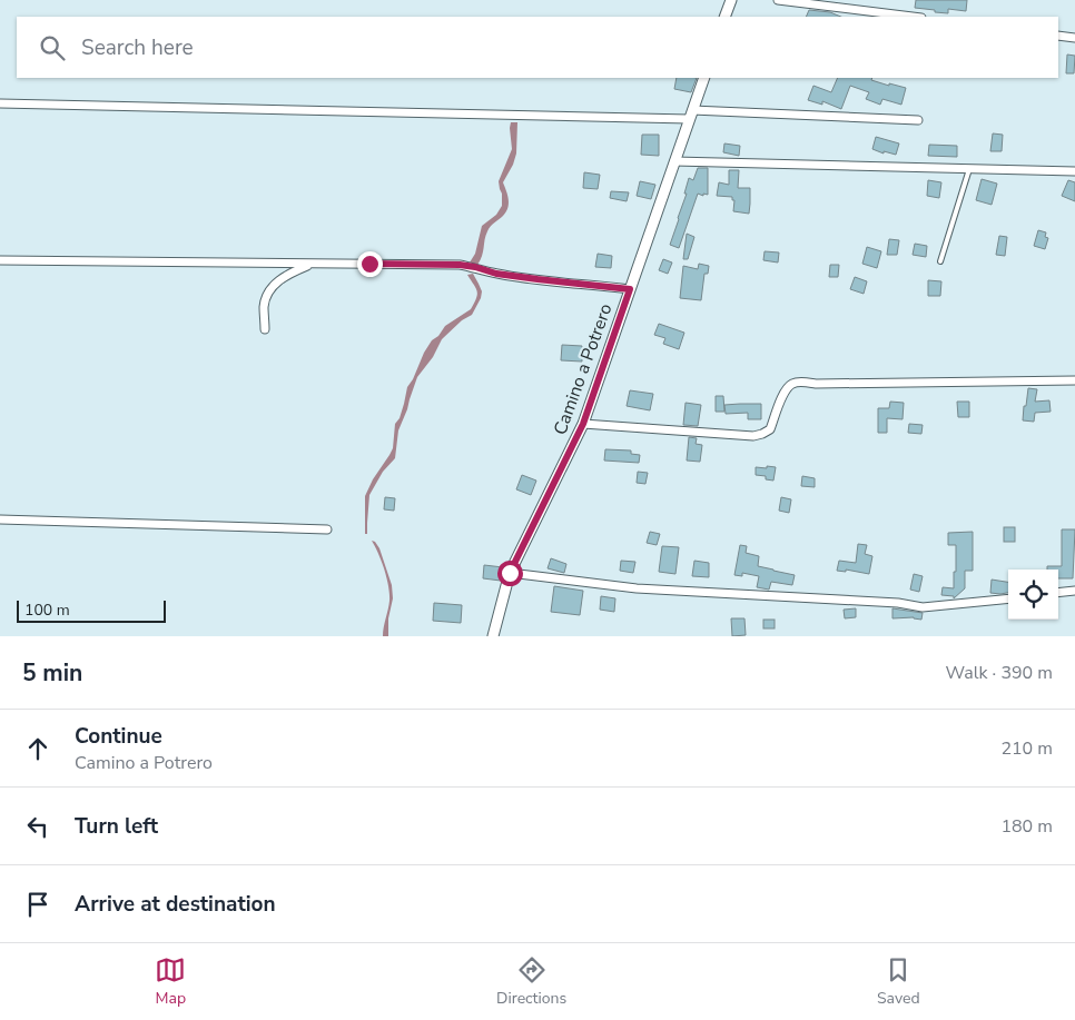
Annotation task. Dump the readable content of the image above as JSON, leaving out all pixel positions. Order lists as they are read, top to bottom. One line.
{"streets":{"street":["Camino a Potrero"]},"scale_bar":"100 m","page":{"search":"Search here","scale":"100 m","heading":["5 min","Walk · 390 m"],"list":[["Continue","Camino a Potrero","210 m"],["Turn left","180 m"],"Arrive at destination"],"nav":["Map","Directions","Saved"]}}
